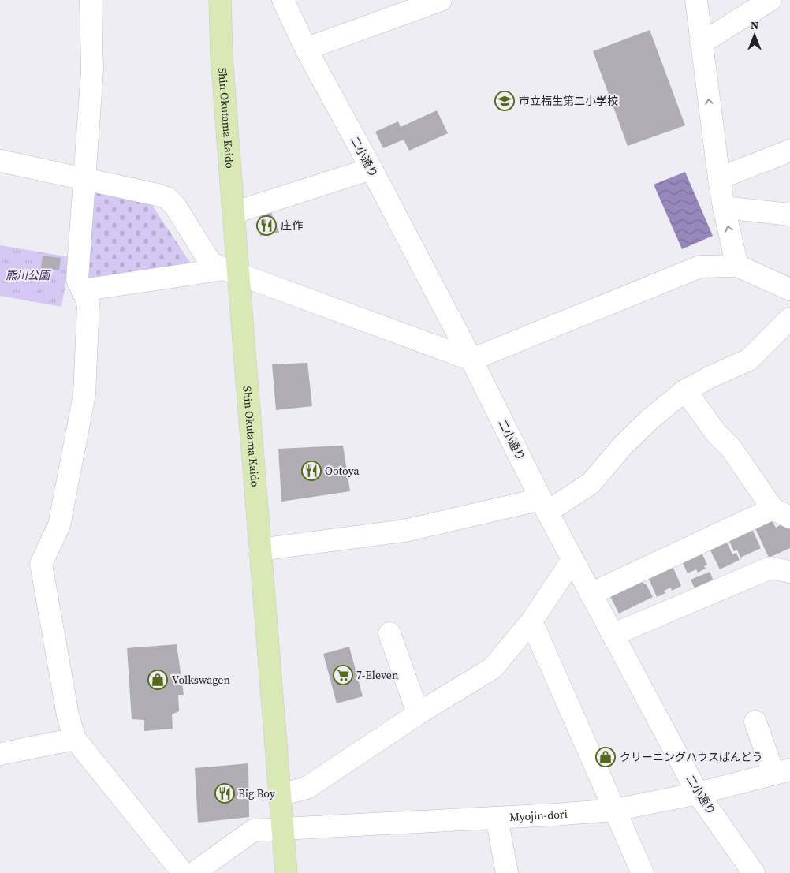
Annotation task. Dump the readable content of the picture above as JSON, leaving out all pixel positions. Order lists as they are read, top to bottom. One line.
{"streets":{"main road":["Shin Okutama Kaido"],"street":["二小通り","Myojin-dori"]},"crossings":[["Shin Okutama Kaido","Myojin-dori"],["二小通り","Myojin-dori"]],"parks":["熊川公園"],"places":{"school or university":["市立福生第二小学校"],"restaurant":["庄作","Ootoya","Big Boy"],"supermarket":["7-Eleven"],"shop":["Volkswagen","クリーニングハウスばんどう"]},"north":"top"}
